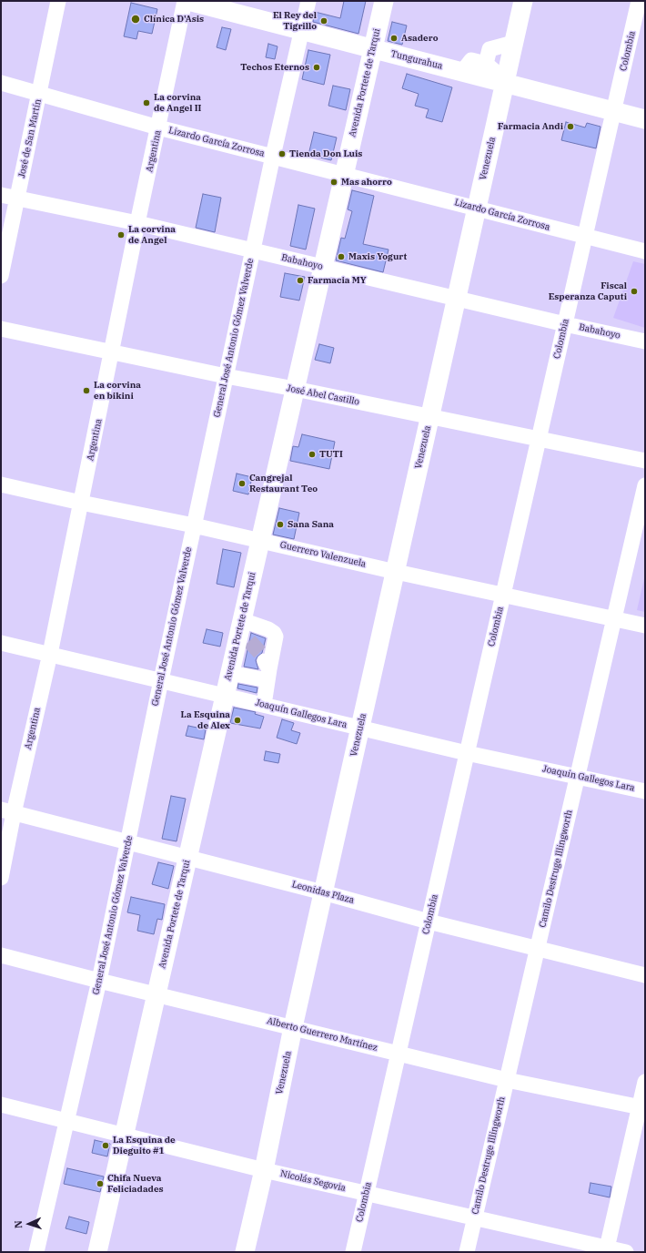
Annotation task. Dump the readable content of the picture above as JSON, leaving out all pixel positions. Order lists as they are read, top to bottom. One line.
{"streets":{"main road":["Tungurahua","Avenida Portete de Tarqui","Venezuela"],"street":["Colombia","José de San Martín","Lizardo García Zorrosa","Argentina","Babahoyo","General José Antonio Gómez Valverde","José Abel Castillo","Guerrero Valenzuela","Joaquín Gallegos Lara","Camilo Destruge Illingworth","Leonidas Plaza","Alberto Guerrero Martínez","Nicolás Segovia"]},"crossings":[["Colombia","Tungurahua"],["Colombia","Lizardo García Zorrosa"],["Colombia","Babahoyo"],["Colombia","José Abel Castillo"],["Colombia","Guerrero Valenzuela"],["Colombia","Joaquín Gallegos Lara"],["Colombia","Leonidas Plaza"],["Colombia","Alberto Guerrero Martínez"],["Colombia","Nicolás Segovia"],["Tungurahua","Avenida Portete de Tarqui"],["Tungurahua","Venezuela"],["Tungurahua","General José Antonio Gómez Valverde"],["Avenida Portete de Tarqui","Lizardo García Zorrosa"],["Avenida Portete de Tarqui","Babahoyo"],["Avenida Portete de Tarqui","José Abel Castillo"],["Avenida Portete de Tarqui","Guerrero Valenzuela"],["Avenida Portete de Tarqui","Joaquín Gallegos Lara"],["Avenida Portete de Tarqui","Leonidas Plaza"],["Avenida Portete de Tarqui","Alberto Guerrero Martínez"],["Avenida Portete de Tarqui","Nicolás Segovia"],["José de San Martín","Lizardo García Zorrosa"],["José de San Martín","Babahoyo"],["Lizardo García Zorrosa","Argentina"],["Lizardo García Zorrosa","Venezuela"],["Lizardo García Zorrosa","General José Antonio Gómez Valverde"],["Argentina","Babahoyo"],["Argentina","José Abel Castillo"],["Argentina","Guerrero Valenzuela"],["Argentina","Joaquín Gallegos Lara"],["Argentina","Leonidas Plaza"],["Venezuela","Babahoyo"],["Venezuela","José Abel Castillo"],["Venezuela","Guerrero Valenzuela"],["Venezuela","Joaquín Gallegos Lara"],["Venezuela","Leonidas Plaza"],["Venezuela","Alberto Guerrero Martínez"],["Venezuela","Nicolás Segovia"],["Babahoyo","General José Antonio Gómez Valverde"],["General José Antonio Gómez Valverde","José Abel Castillo"],["General José Antonio Gómez Valverde","Guerrero Valenzuela"],["General José Antonio Gómez Valverde","Joaquín Gallegos Lara"],["General José Antonio Gómez Valverde","Leonidas Plaza"],["General José Antonio Gómez Valverde","Alberto Guerrero Martínez"],["General José Antonio Gómez Valverde","Nicolás Segovia"],["Guerrero Valenzuela","Camilo Destruge Illingworth"],["Joaquín Gallegos Lara","Camilo Destruge Illingworth"],["Camilo Destruge Illingworth","Leonidas Plaza"],["Camilo Destruge Illingworth","Alberto Guerrero Martínez"],["Camilo Destruge Illingworth","Nicolás Segovia"]],"places":["Clínica D'Asis","El Rey del Tigrillo","Asadero","Techos Eternos","La corvina de Angel II","Farmacia Andi","Tienda Don Luis","Mas ahorro","La corvina de Angel","Maxis Yogurt","Farmacia MY","Fiscal Esperanza Caputi","La corvina en bikini","TUTI","Cangrejal Restaurant Teo","Sana Sana","La Esquina de Alex","La Esquina de Dieguito #1","Chifa Nueva Feliciadades"],"north":"left"}
